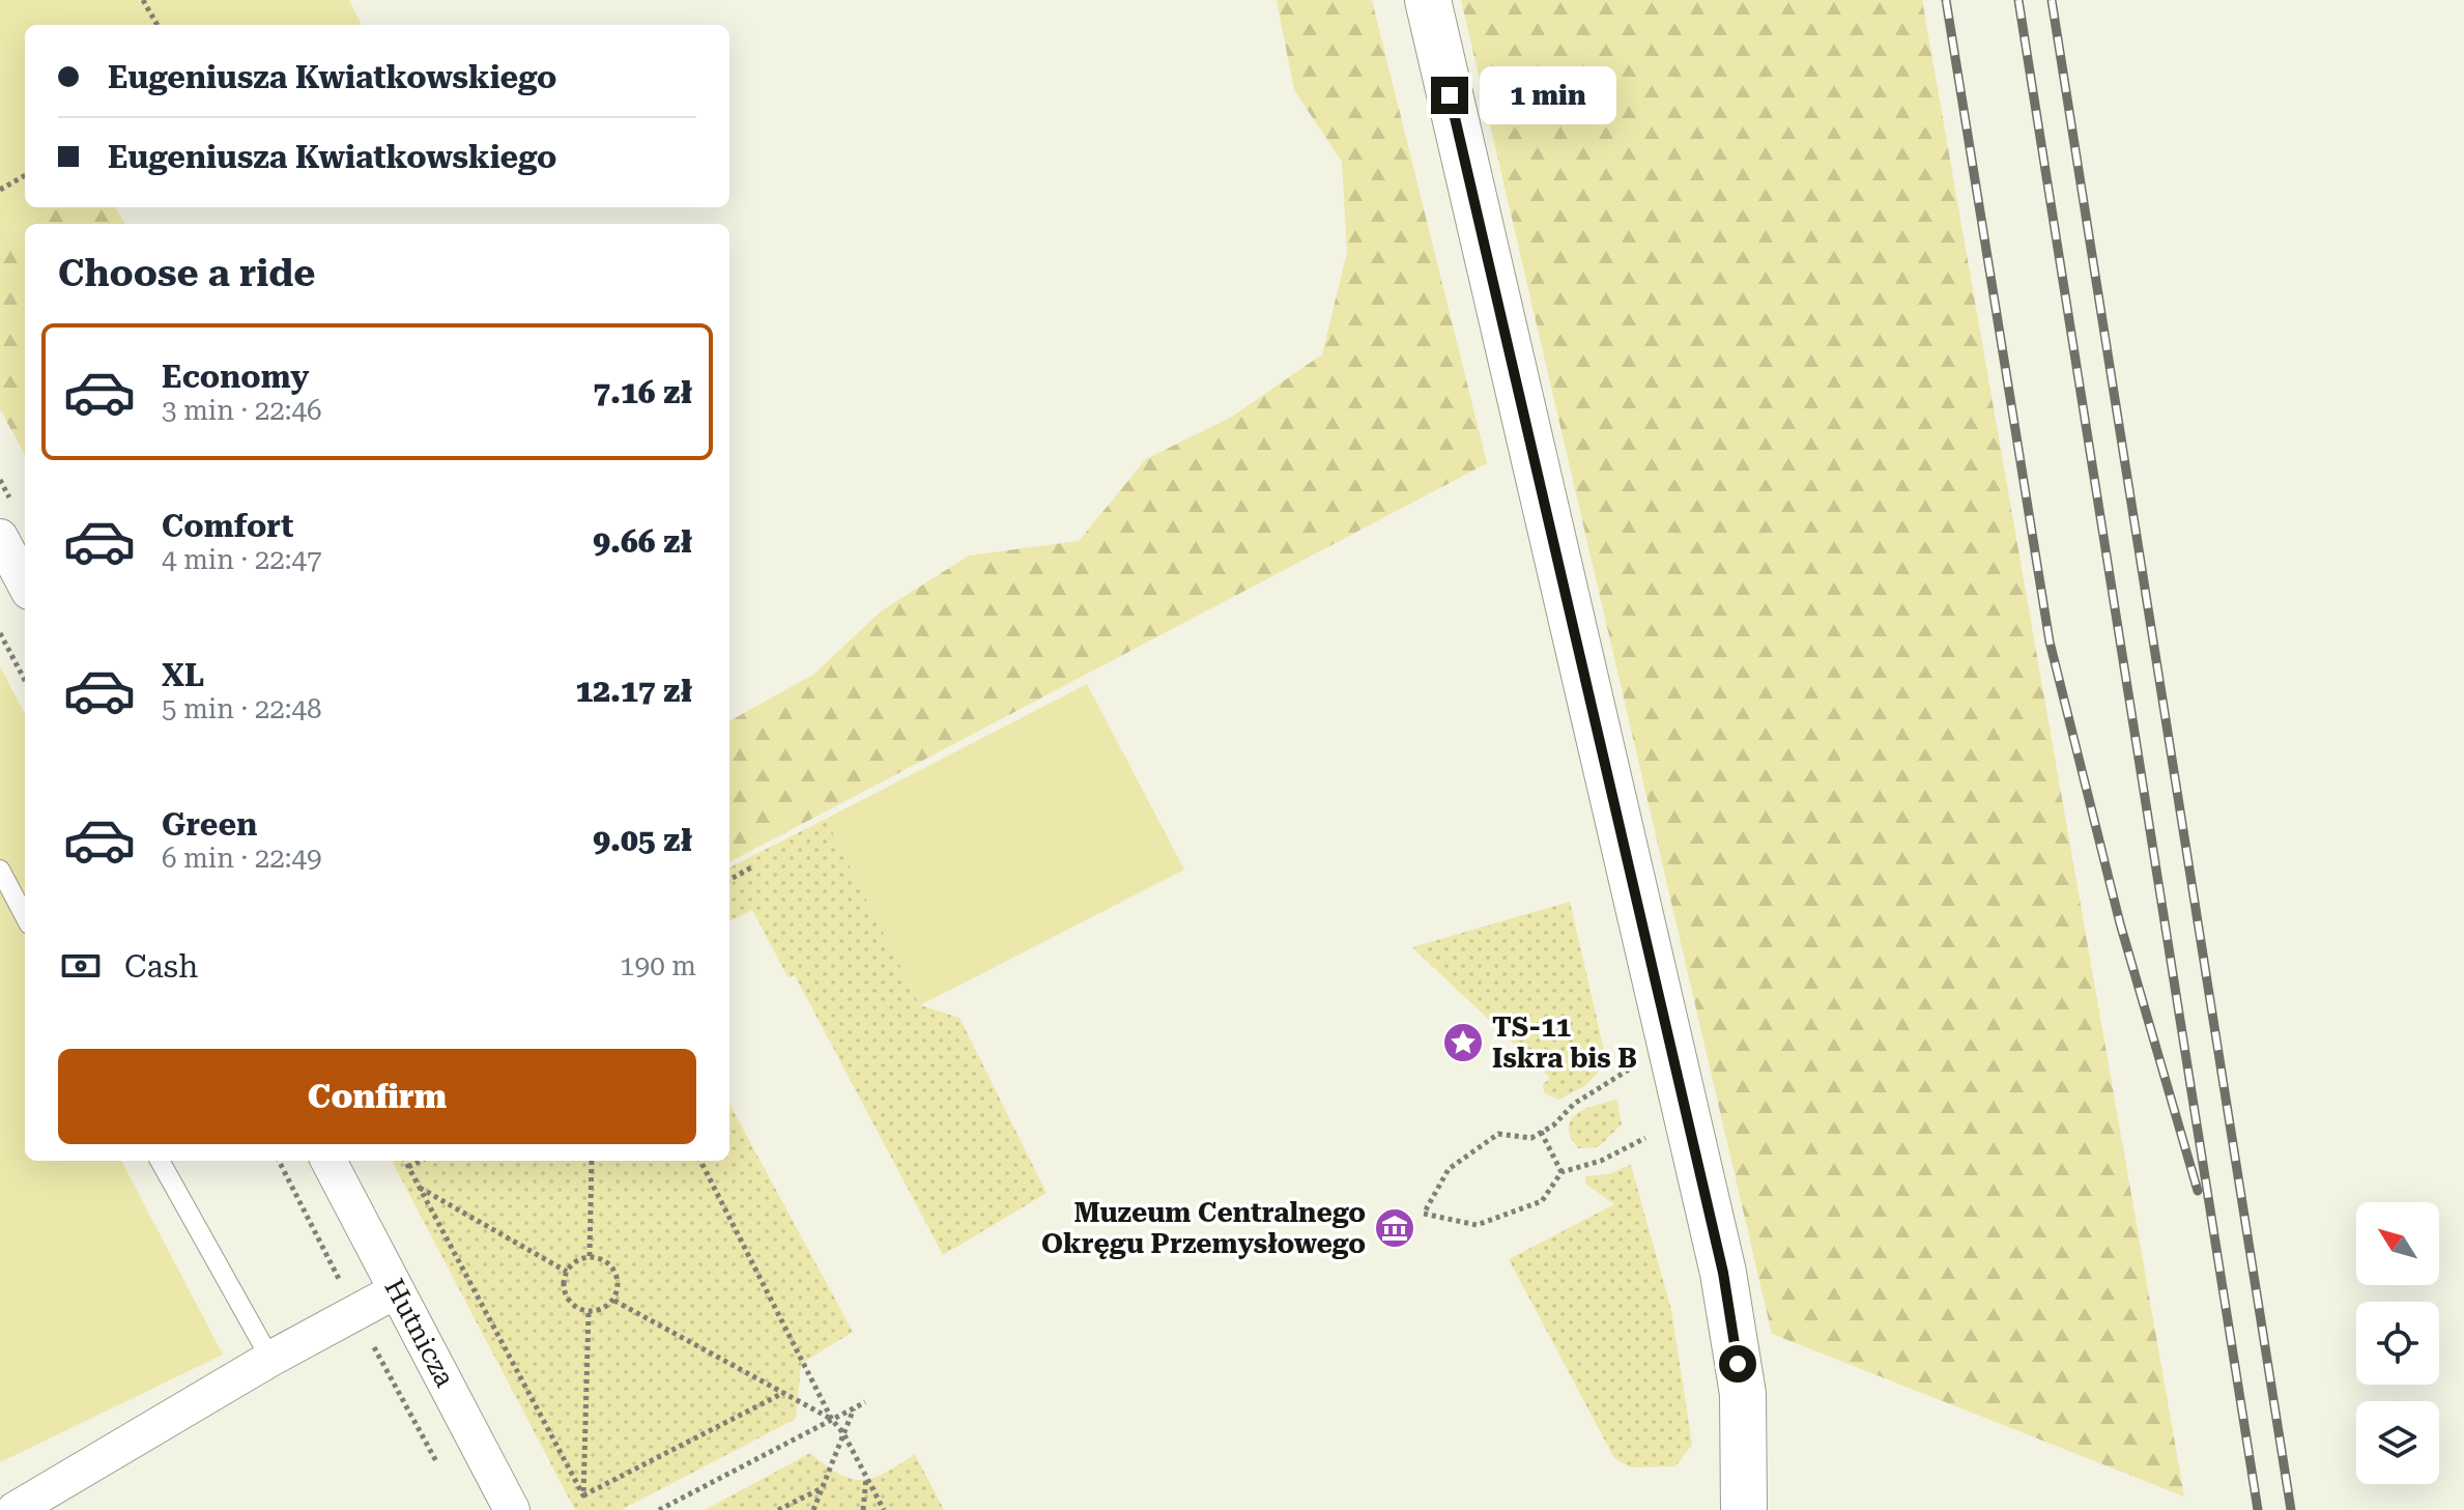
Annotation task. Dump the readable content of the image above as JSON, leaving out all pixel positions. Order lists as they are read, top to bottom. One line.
{"streets":{"street":["Hutnicza"]},"places":{"place":["TS-11 Iskra bis B"],"museum":["Muzeum Centralnego Okręgu Przemysłowego"]},"north":"top left","page":{"banner":["Eugeniusza Kwiatkowskiego","Eugeniusza Kwiatkowskiego"],"bubble":"1 min","heading":"Choose a ride","list":[{"name":"Economy","note":"3 min · 22:46","value":"7.16 zł"},{"name":"Comfort","note":"4 min · 22:47","value":"9.66 zł"},{"name":"XL","note":"5 min · 22:48","value":"12.17 zł"},{"name":"Green","note":"6 min · 22:49","value":"9.05 zł"}],"pay":["Cash","190 m"],"buttons":"Confirm"}}
